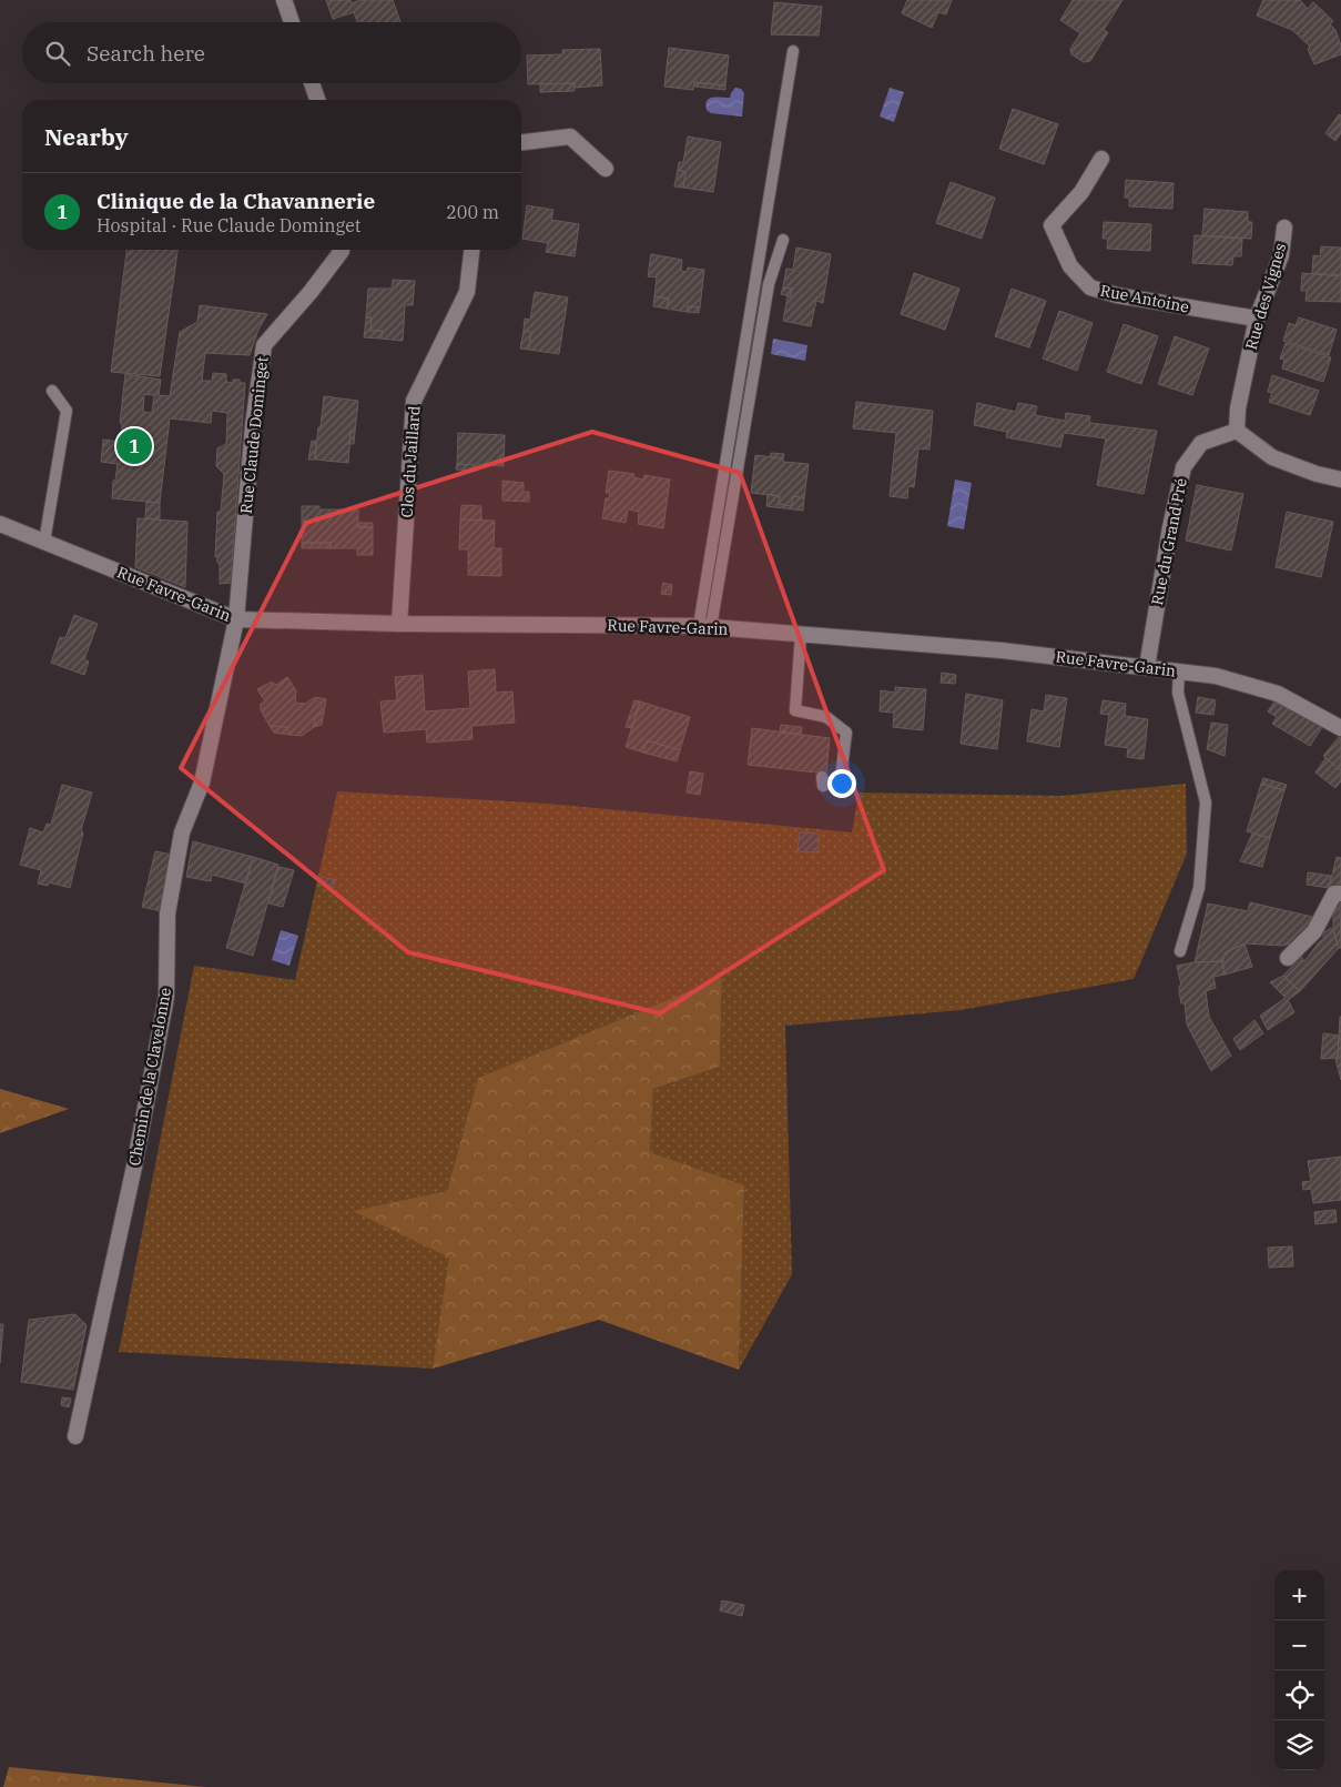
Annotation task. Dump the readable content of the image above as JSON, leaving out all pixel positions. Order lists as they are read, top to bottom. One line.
{"streets":{"street":["Rue des Vignes","Rue Antoine","Rue Claude Dominget","Clos du Jaillard","Rue du Grand Pré","Rue Favre-Garin","Chemin de la Clavelonne"]},"crossings":[["Rue des Vignes","Rue Antoine"],["Rue des Vignes","Rue du Grand Pré"],["Rue Claude Dominget","Rue Favre-Garin"],["Rue Claude Dominget","Chemin de la Clavelonne"],["Clos du Jaillard","Rue Favre-Garin"],["Rue du Grand Pré","Rue Favre-Garin"],["Rue Favre-Garin","Chemin de la Clavelonne"]],"page":{"search":"Search here","heading":"Nearby","list":[{"mark":"1","name":"Clinique de la Chavannerie","note":"Hospital · Rue Claude Dominget","value":"200 m"}],"pins":"1","map_buttons":["+","−"]}}
